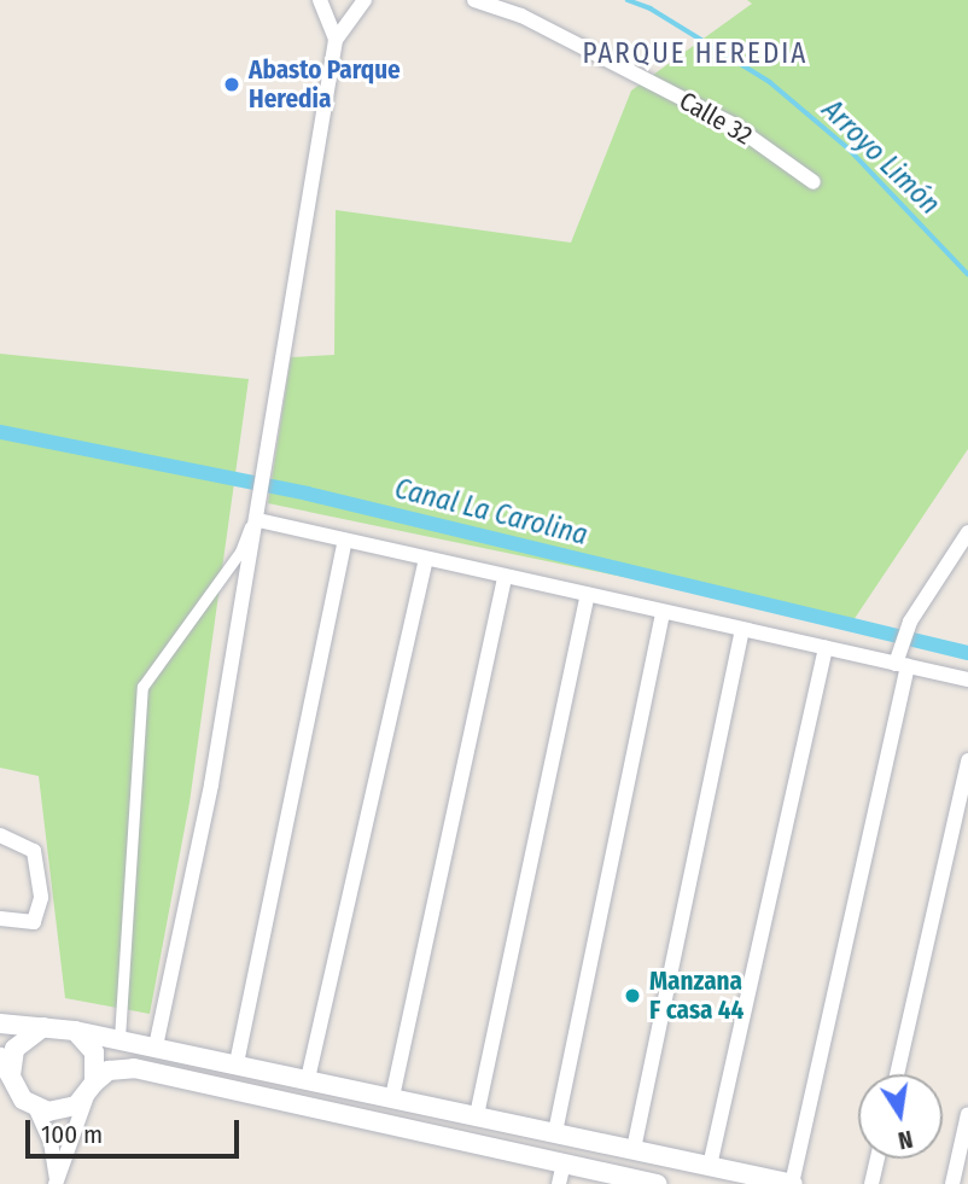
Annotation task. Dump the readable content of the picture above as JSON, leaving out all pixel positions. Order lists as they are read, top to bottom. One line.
{"streets":{"street":["Calle 32"]},"districts":["PARQUE HEREDIA"],"water":["Arroyo Limón","Canal La Carolina"],"places":["Abasto Parque Heredia","Manzana F casa 44"],"scale_bar":"100 m","north":"bottom"}
